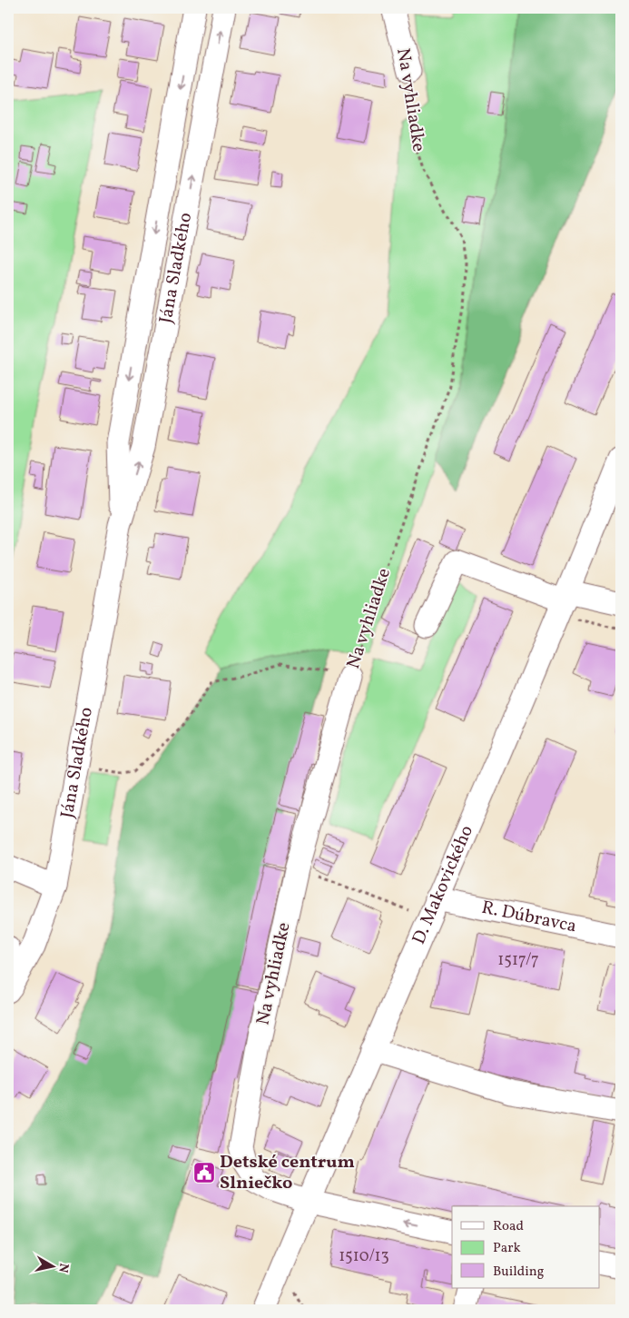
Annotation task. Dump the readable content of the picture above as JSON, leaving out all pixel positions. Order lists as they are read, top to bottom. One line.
{"streets":{"street":["Na vyhliadke","Jána Sladkého","D. Makovického","R. Dúbravca"]},"crossings":[["Na vyhliadke","D. Makovického"],["D. Makovického","R. Dúbravca"]],"places":{"public building":["Detské centrum Slniečko"]},"house_numbers":["1517/7","1510/13"],"legend":["Road","Park","Building"],"north":"right"}
